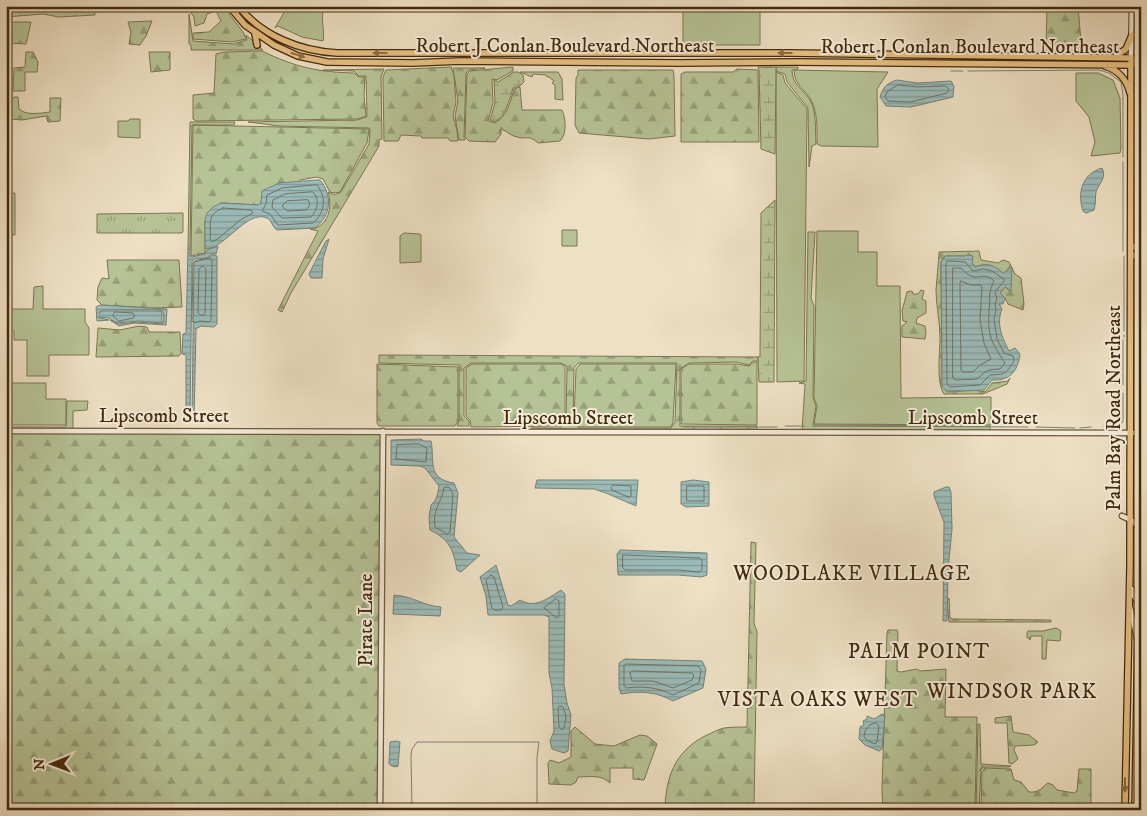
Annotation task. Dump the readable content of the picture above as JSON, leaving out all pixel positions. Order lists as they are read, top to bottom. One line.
{"streets":{"main road":["Robert J Conlan Boulevard Northeast","Palm Bay Road Northeast"],"street":["Lipscomb Street","Pirate Lane"]},"crossings":[["Robert J Conlan Boulevard Northeast","Palm Bay Road Northeast"],["Palm Bay Road Northeast","Lipscomb Street"],["Lipscomb Street","Pirate Lane"]],"districts":["WOODLAKE VILLAGE","PALM POINT","WINDSOR PARK","VISTA OAKS WEST"],"north":"left"}
